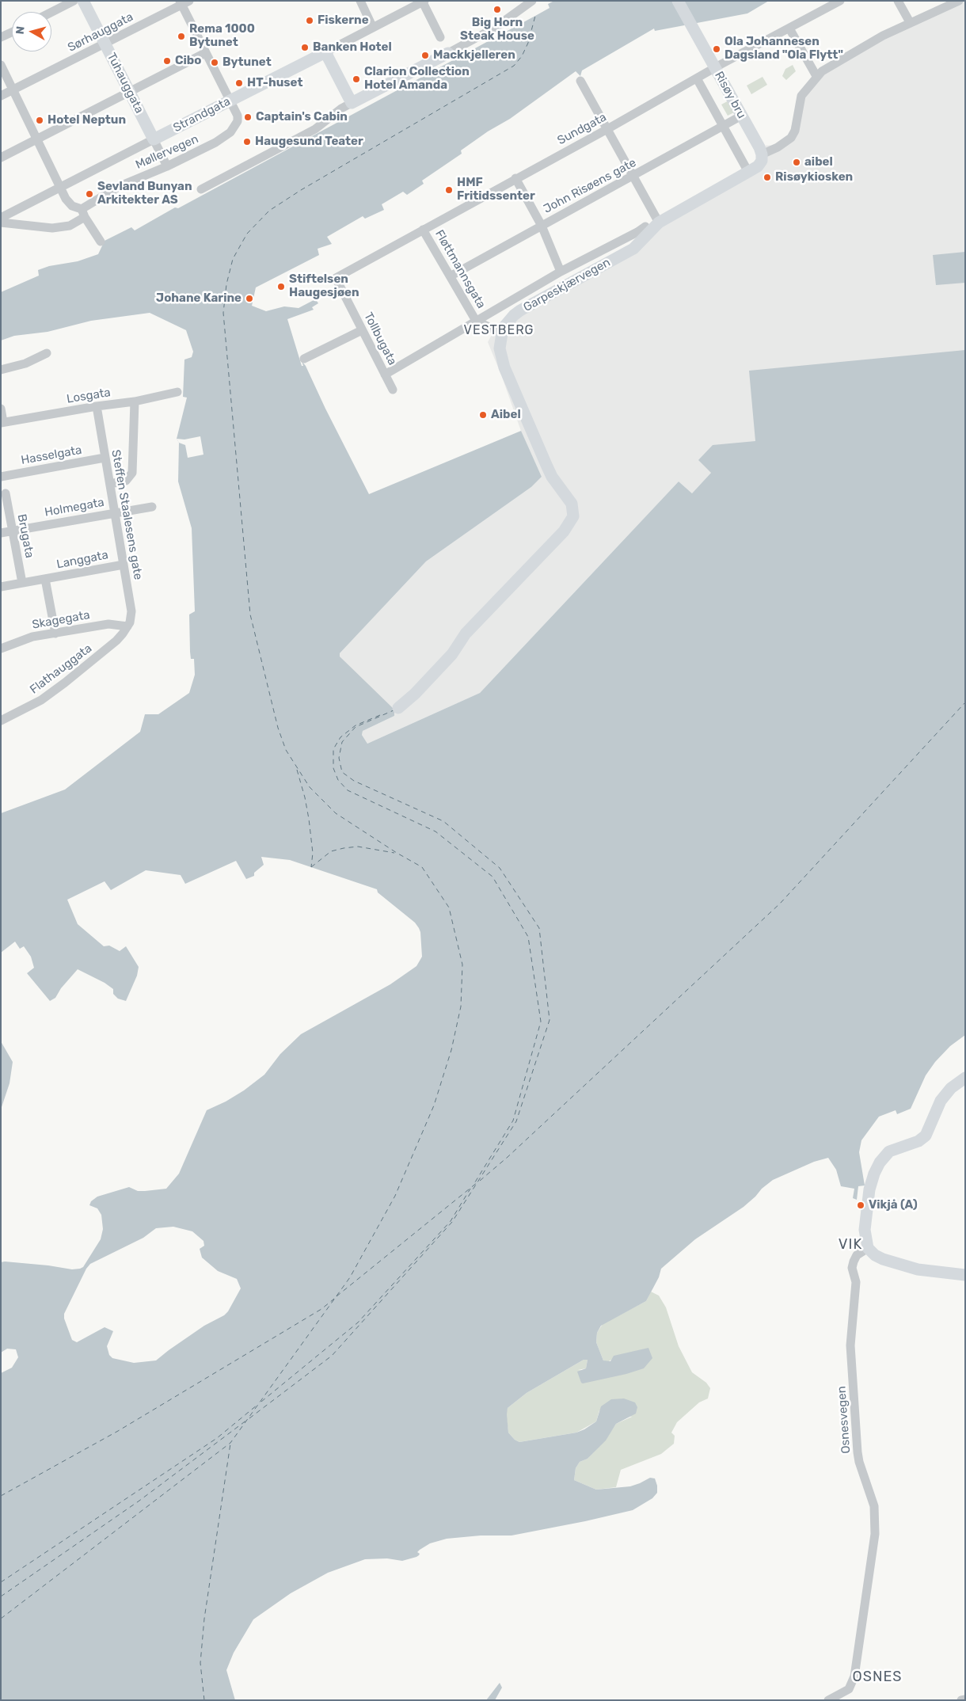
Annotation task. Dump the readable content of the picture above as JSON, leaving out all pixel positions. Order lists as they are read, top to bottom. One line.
{"streets":{"main road":["Tuhauggata","Risøy bru","Strandgata","Garpeskjærvegen"],"street":["Sørhauggata","Sundgata","Møllervegen","John Risøens gate","Fløttmannsgata","Tollbugata","Losgata","Hasselgata","Holmegata","Steffen Staalesens gate","Brugata","Langgata","Skagegata","Flathauggata","Osnesvegen"]},"crossings":[["Sørhauggata","Tuhauggata"],["Tuhauggata","Strandgata"],["Tuhauggata","Møllervegen"],["Risøy bru","Garpeskjærvegen"],["Strandgata","Møllervegen"],["Sundgata","Fløttmannsgata"],["Sundgata","Tollbugata"],["John Risøens gate","Fløttmannsgata"],["Losgata","Steffen Staalesens gate"],["Hasselgata","Steffen Staalesens gate"],["Holmegata","Steffen Staalesens gate"],["Holmegata","Brugata"],["Steffen Staalesens gate","Langgata"],["Steffen Staalesens gate","Skagegata"],["Steffen Staalesens gate","Flathauggata"],["Brugata","Langgata"],["Langgata","Skagegata"],["Skagegata","Flathauggata"]],"districts":["VESTBERG","VIK","OSNES"],"places":["Big Horn Steak House","Fiskerne","Rema 1000 Bytunet","Banken Hotel","Ola Johannesen Dagsland \"Ola Flytt\"","Mackkjelleren","Cibo","Bytunet","Clarion Collection Hotel Amanda","HT-huset","Captain's Cabin","Hotel Neptun","Haugesund Teater","aibel","Risøykiosken","HMF Fritidssenter","Sevland Bunyan Arkitekter AS","Stiftelsen Haugesjøen","Johane Karine","Aibel","Vikjå (A)"],"north":"left"}
